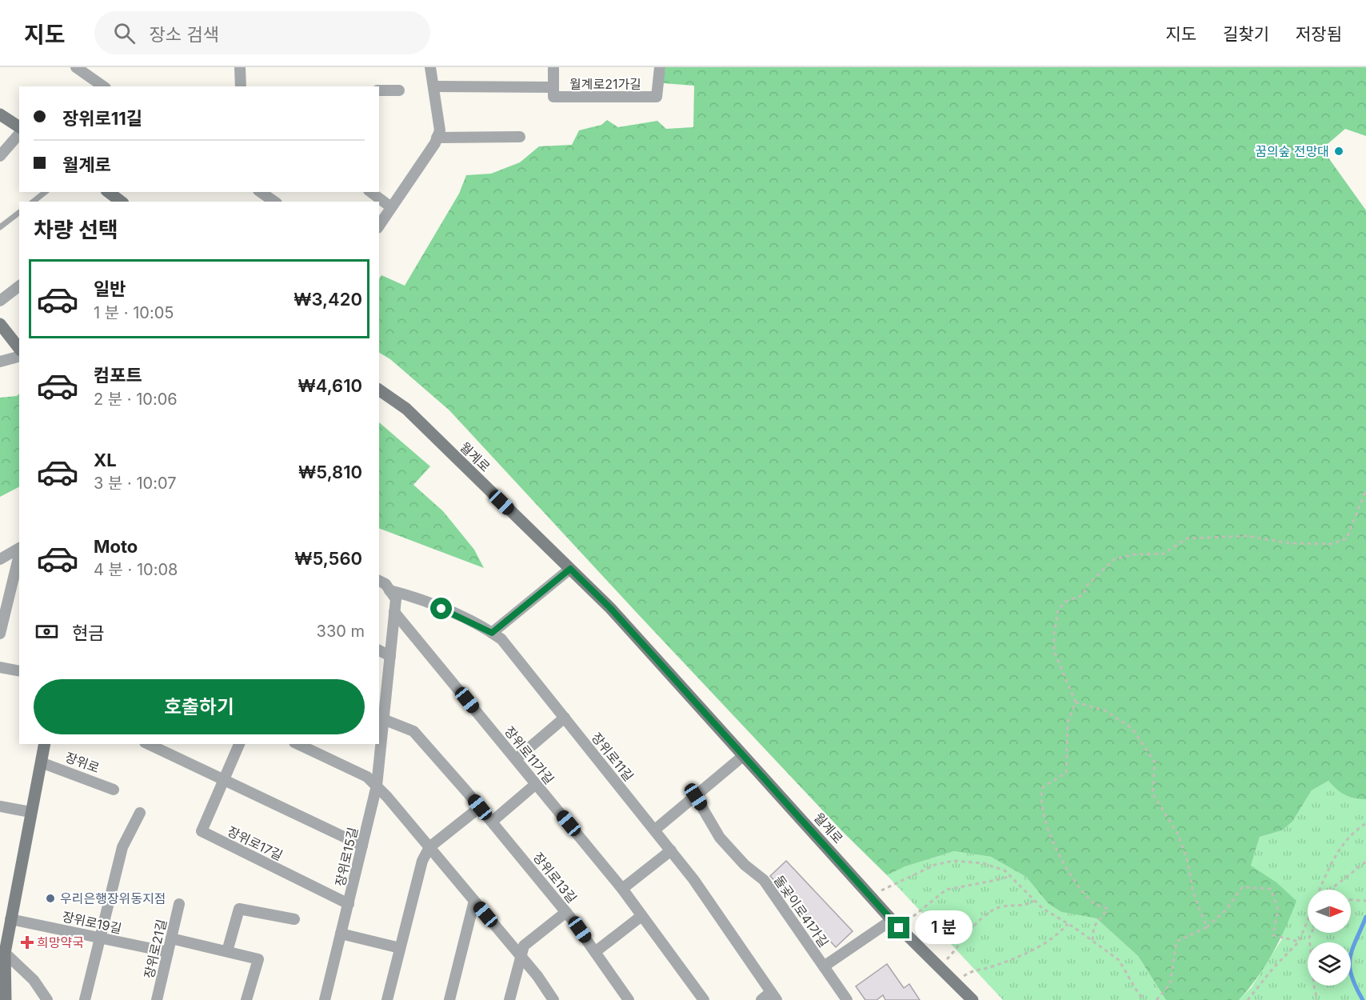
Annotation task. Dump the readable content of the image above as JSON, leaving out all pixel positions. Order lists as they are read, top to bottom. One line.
{"streets":{"main road":["월계로"],"street":["월계로21가길","장위로11가길","장위로11길","장위로","장위로17길","장위로15길","장위로13길","돌곶이로41가길","장위로19길","장위로21길"]},"crossings":[["장위로17길","장위로15길"],["장위로19길","장위로21길"]],"places":{"other":["꿈의숲 전망대","우리은행장위동지점"],"health":["희망약국"]},"north":"right","page":{"header":"지도","search":"장소 검색","nav":["지도","길찾기","저장됨"],"banner":["장위로11길","월계로"],"heading":"차량 선택","list":[{"name":"일반","note":"1 분 · 10:05","value":"₩3,420"},{"name":"컴포트","note":"2 분 · 10:06","value":"₩4,610"},{"name":"XL","note":"3 분 · 10:07","value":"₩5,810"},{"name":"Moto","note":"4 분 · 10:08","value":"₩5,560"}],"pay":["현금","330 m"],"buttons":"호출하기","bubble":"1 분"}}
